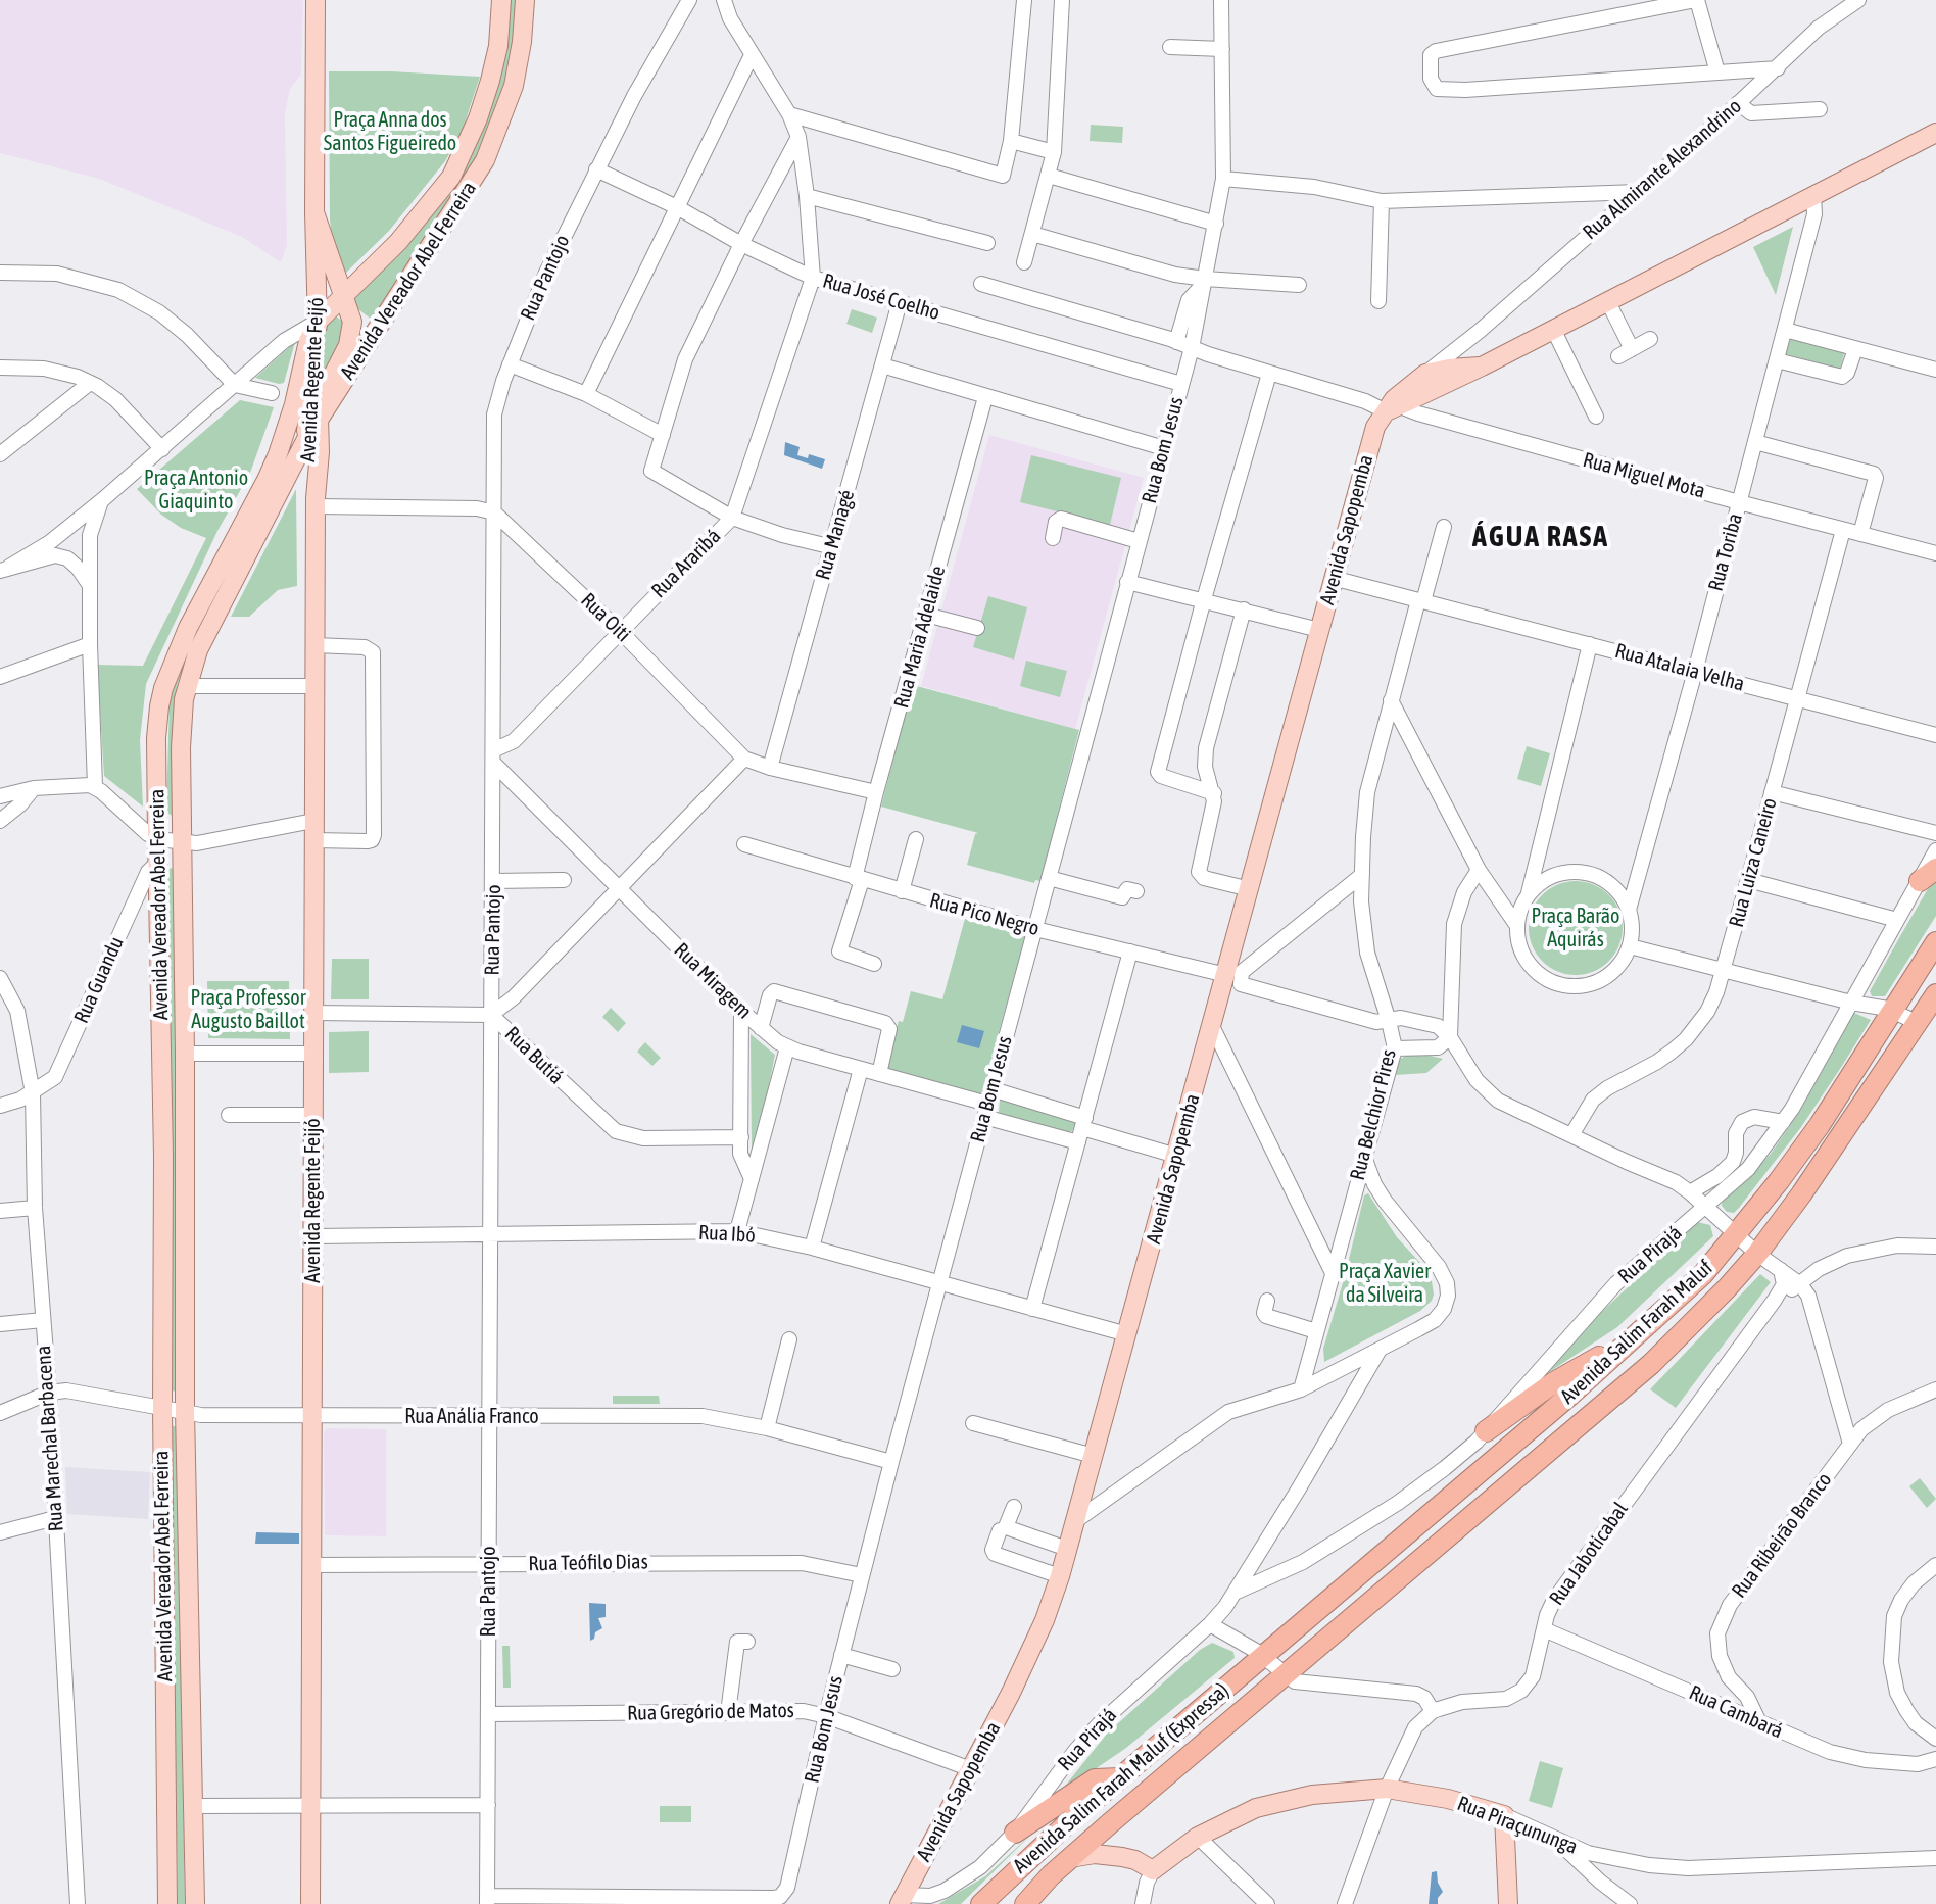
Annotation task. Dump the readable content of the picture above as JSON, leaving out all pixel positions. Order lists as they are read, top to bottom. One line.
{"streets":{"highway":["Avenida Salim Farah Maluf","Avenida Salim Farah Maluf (Expressa)"],"main road":["Avenida Vereador Abel Ferreira","Avenida Regente Feijó","Avenida Sapopemba","Rua Piraçununga"],"street":["Rua Almirante Alexandrino","Rua Pantojo","Rua José Coelho","Rua Bom Jesus","Rua Miguel Mota","Rua Managé","Rua Toriba","Rua Araribá","Rua Oiti","Rua Maria Adelaide","Rua Atalaia Velha","Rua Luiza Caneiro","Rua Pico Negro","Rua Guandu","Rua Miragem","Rua Butiá","Rua Belchior Pires","Rua Ibó","Rua Pirajá","Rua Anália Franco","Rua Marechal Barbacena","Rua Ribeirão Branco","Rua Jaboticabal","Rua Teófilo Dias","Rua Gregório de Matos","Rua Cambará"]},"crossings":[["Rua Almirante Alexandrino","Avenida Sapopemba"],["Rua Pantojo","Rua José Coelho"],["Rua Pantojo","Rua Araribá"],["Rua Pantojo","Rua Oiti"],["Rua Pantojo","Rua Miragem"],["Rua Pantojo","Rua Butiá"],["Rua Pantojo","Rua Ibó"],["Rua Pantojo","Rua Anália Franco"],["Rua Pantojo","Rua Teófilo Dias"],["Rua Pantojo","Rua Gregório de Matos"],["Avenida Vereador Abel Ferreira","Avenida Regente Feijó"],["Avenida Vereador Abel Ferreira","Rua Guandu"],["Avenida Vereador Abel Ferreira","Rua Anália Franco"],["Rua José Coelho","Rua Bom Jesus"],["Rua José Coelho","Rua Managé"],["Rua José Coelho","Rua Araribá"],["Avenida Regente Feijó","Rua Butiá"],["Avenida Regente Feijó","Rua Ibó"],["Avenida Regente Feijó","Rua Anália Franco"],["Avenida Regente Feijó","Rua Teófilo Dias"],["Rua Bom Jesus","Rua Miguel Mota"],["Rua Bom Jesus","Rua Pico Negro"],["Rua Bom Jesus","Rua Miragem"],["Rua Bom Jesus","Rua Ibó"],["Rua Bom Jesus","Rua Anália Franco"],["Rua Bom Jesus","Rua Teófilo Dias"],["Rua Bom Jesus","Rua Gregório de Matos"],["Rua Miguel Mota","Avenida Sapopemba"],["Rua Miguel Mota","Rua Toriba"],["Rua Miguel Mota","Rua Luiza Caneiro"],["Avenida Sapopemba","Rua Toriba"],["Avenida Sapopemba","Rua Atalaia Velha"],["Avenida Sapopemba","Rua Pico Negro"],["Avenida Sapopemba","Rua Ibó"],["Avenida Sapopemba","Rua Pirajá"],["Avenida Sapopemba","Rua Gregório de Matos"],["Rua Managé","Rua Oiti"],["Rua Toriba","Rua Atalaia Velha"],["Rua Araribá","Rua Oiti"],["Rua Araribá","Rua Miragem"],["Rua Oiti","Rua Maria Adelaide"],["Rua Maria Adelaide","Rua Pico Negro"],["Rua Atalaia Velha","Rua Luiza Caneiro"],["Rua Atalaia Velha","Rua Belchior Pires"],["Rua Guandu","Rua Marechal Barbacena"],["Avenida Salim Farah Maluf","Avenida Salim Farah Maluf (Expressa)"],["Rua Anália Franco","Rua Marechal Barbacena"],["Rua Ribeirão Branco","Rua Cambará"],["Rua Jaboticabal","Rua Cambará"]],"districts":["ÁGUA RASA"],"parks":["Praça Anna dos Santos Figueiredo","Praça Antonio Giaquinto","Praça Barão Aquirás","Praça Professor Augusto Baillot","Praça Xavier da Silveira"]}
